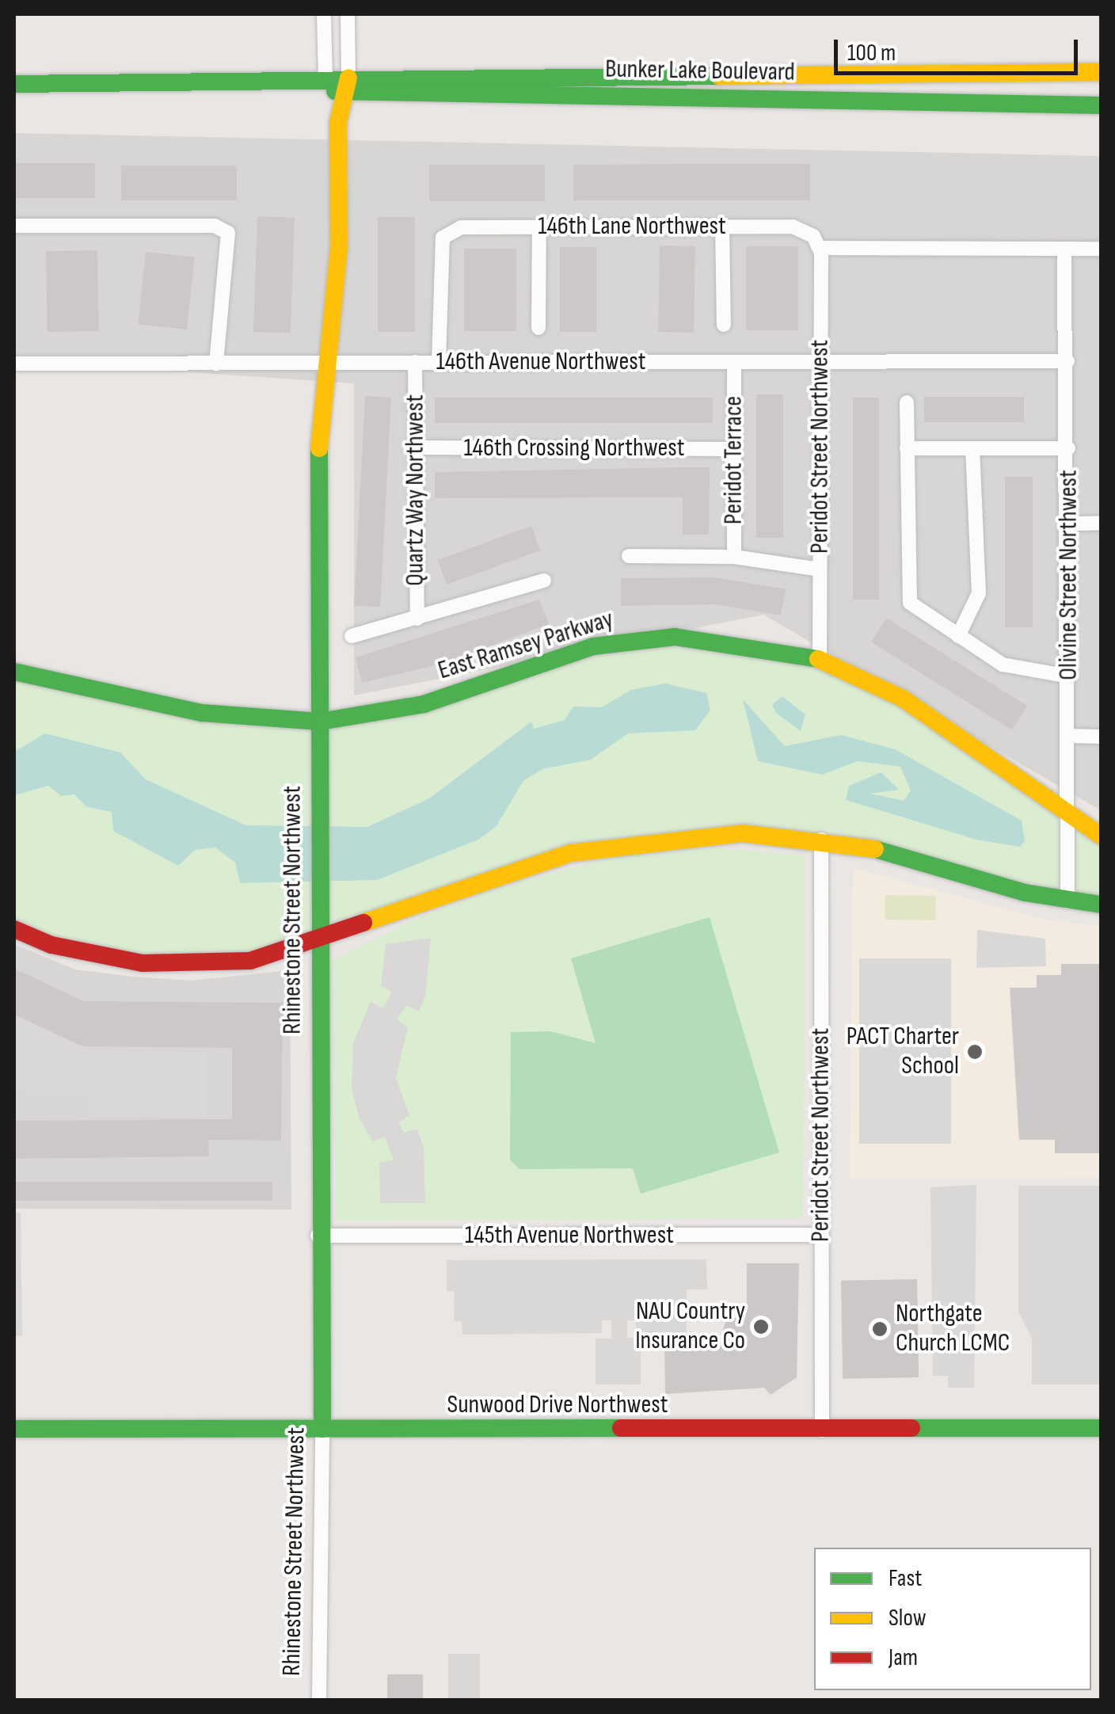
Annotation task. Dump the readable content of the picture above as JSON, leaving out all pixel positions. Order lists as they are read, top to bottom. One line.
{"streets":{"street":["Bunker Lake Boulevard","146th Lane Northwest","146th Avenue Northwest","Peridot Street Northwest","146th Crossing Northwest","Peridot Terrace","Quartz Way Northwest","Olivine Street Northwest","East Ramsey Parkway","Rhinestone Street Northwest","145th Avenue Northwest","Sunwood Drive Northwest"]},"crossings":[["Bunker Lake Boulevard","Rhinestone Street Northwest"],["146th Lane Northwest","Peridot Street Northwest"],["146th Lane Northwest","Quartz Way Northwest"],["146th Lane Northwest","Olivine Street Northwest"],["146th Avenue Northwest","Peridot Street Northwest"],["146th Avenue Northwest","Peridot Terrace"],["146th Avenue Northwest","Quartz Way Northwest"],["146th Avenue Northwest","Olivine Street Northwest"],["146th Avenue Northwest","Rhinestone Street Northwest"],["Peridot Street Northwest","East Ramsey Parkway"],["Peridot Street Northwest","145th Avenue Northwest"],["Peridot Street Northwest","Sunwood Drive Northwest"],["146th Crossing Northwest","Peridot Terrace"],["146th Crossing Northwest","Quartz Way Northwest"],["Olivine Street Northwest","East Ramsey Parkway"],["East Ramsey Parkway","Rhinestone Street Northwest"],["Rhinestone Street Northwest","145th Avenue Northwest"],["Rhinestone Street Northwest","Sunwood Drive Northwest"]],"places":["PACT Charter School","NAU Country Insurance Co","Northgate Church LCMC"],"legend":["Fast","Slow","Jam"],"scale_bar":"100 m"}
